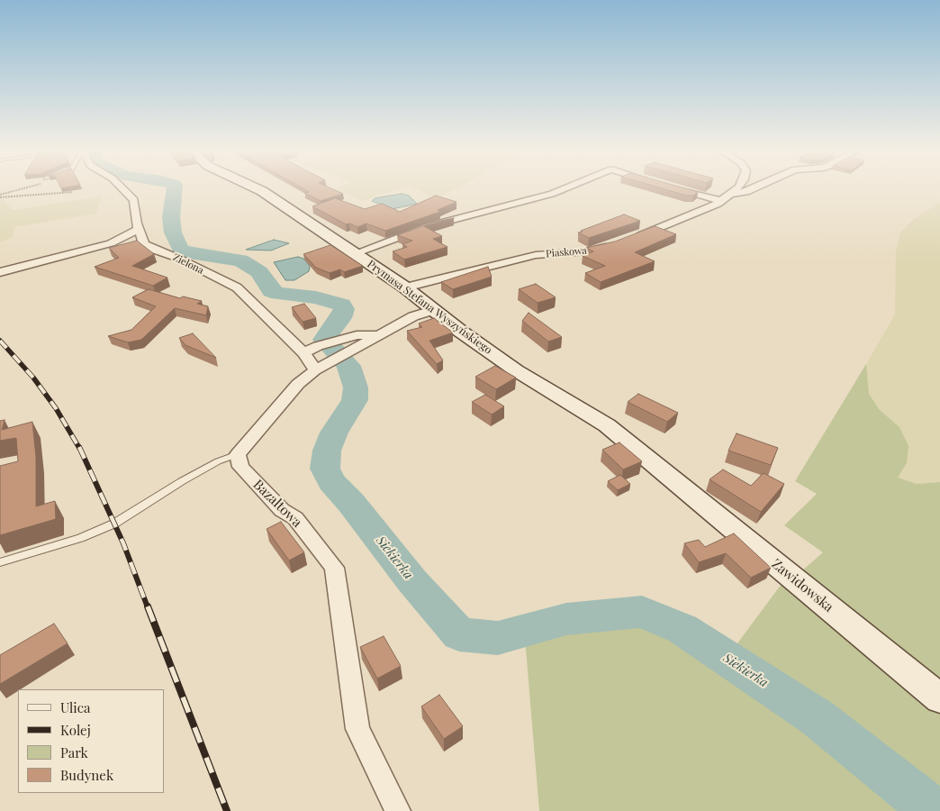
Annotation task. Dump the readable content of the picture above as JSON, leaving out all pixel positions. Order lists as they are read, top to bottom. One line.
{"streets":{"main road":["Prymasa Stefana Wyszyńskiego","Zawidowska"],"street":["Piaskowa","Zielona","Bazaltowa"]},"crossings":[["Piaskowa","Prymasa Stefana Wyszyńskiego"],["Prymasa Stefana Wyszyńskiego","Zawidowska"]],"water":["Siekierka"],"legend":["Ulica","Kolej","Park","Budynek"]}
